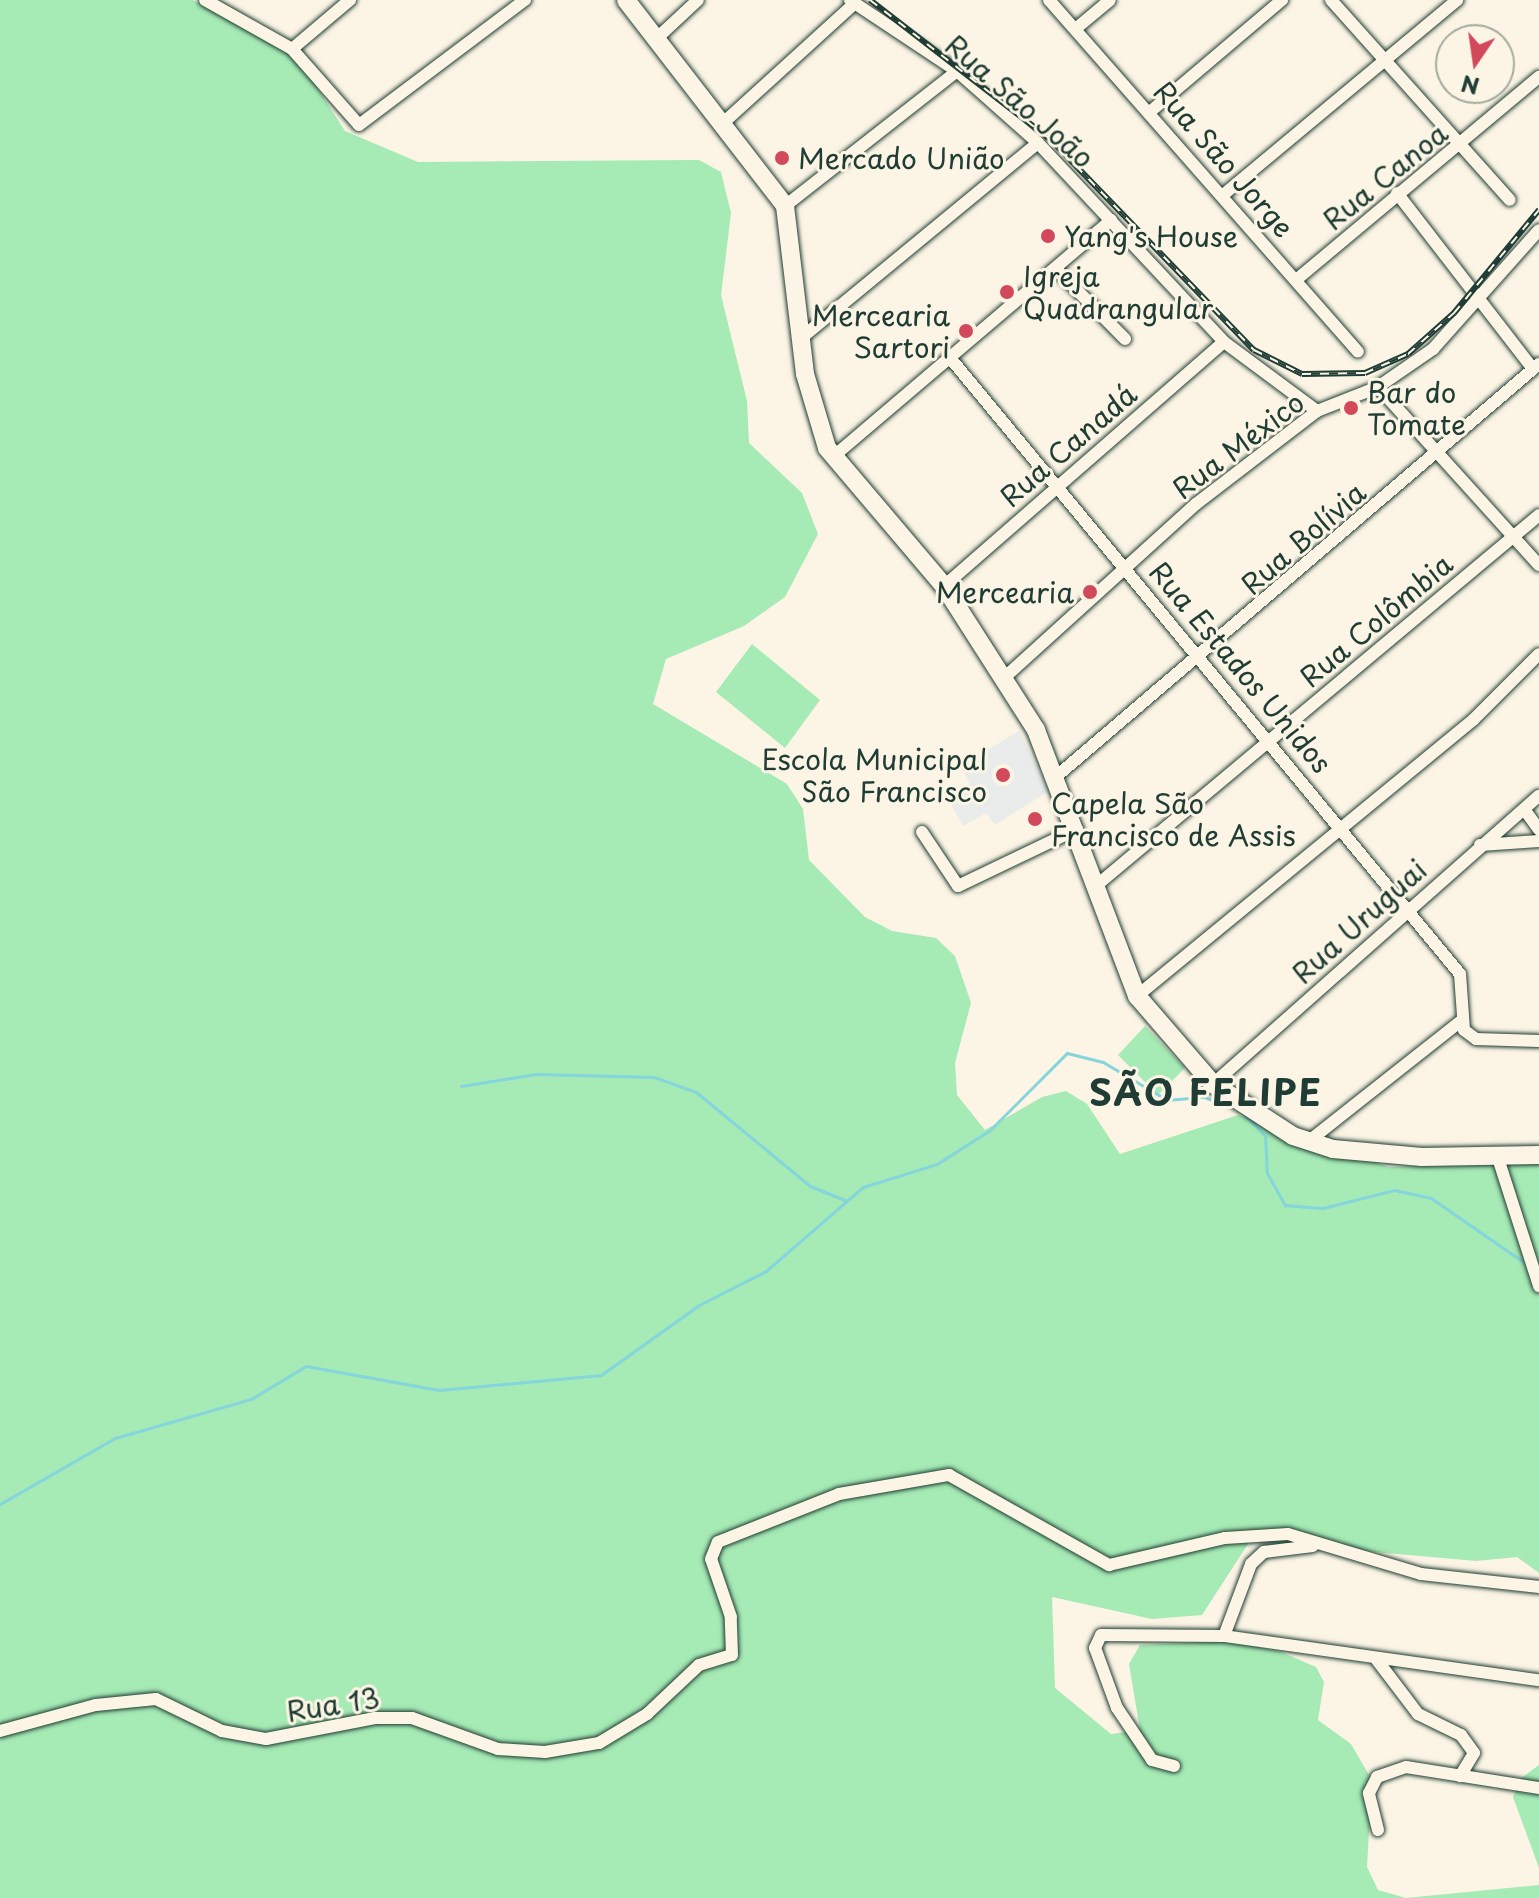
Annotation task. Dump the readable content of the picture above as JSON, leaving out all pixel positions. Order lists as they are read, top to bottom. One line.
{"streets":{"street":["Rua São João","Rua São Jorge","Rua Canoa","Rua Canadá","Rua México","Rua Bolívia","Rua Colômbia","Rua Estados Unidos","Rua Uruguai","Rua 13"]},"crossings":[["Rua São João","Rua Canadá"],["Rua São João","Rua México"],["Rua São Jorge","Rua Canoa"],["Rua Canadá","Rua Estados Unidos"],["Rua México","Rua Estados Unidos"],["Rua Bolívia","Rua Estados Unidos"],["Rua Colômbia","Rua Estados Unidos"],["Rua Estados Unidos","Rua Uruguai"]],"districts":["SÃO FELIPE"],"places":["Mercado União","Yang's House","Igreja Quadrangular","Mercearia Sartori","Bar do Tomate","Mercearia","Escola Municipal São Francisco","Capela São Francisco de Assis"],"north":"bottom"}
